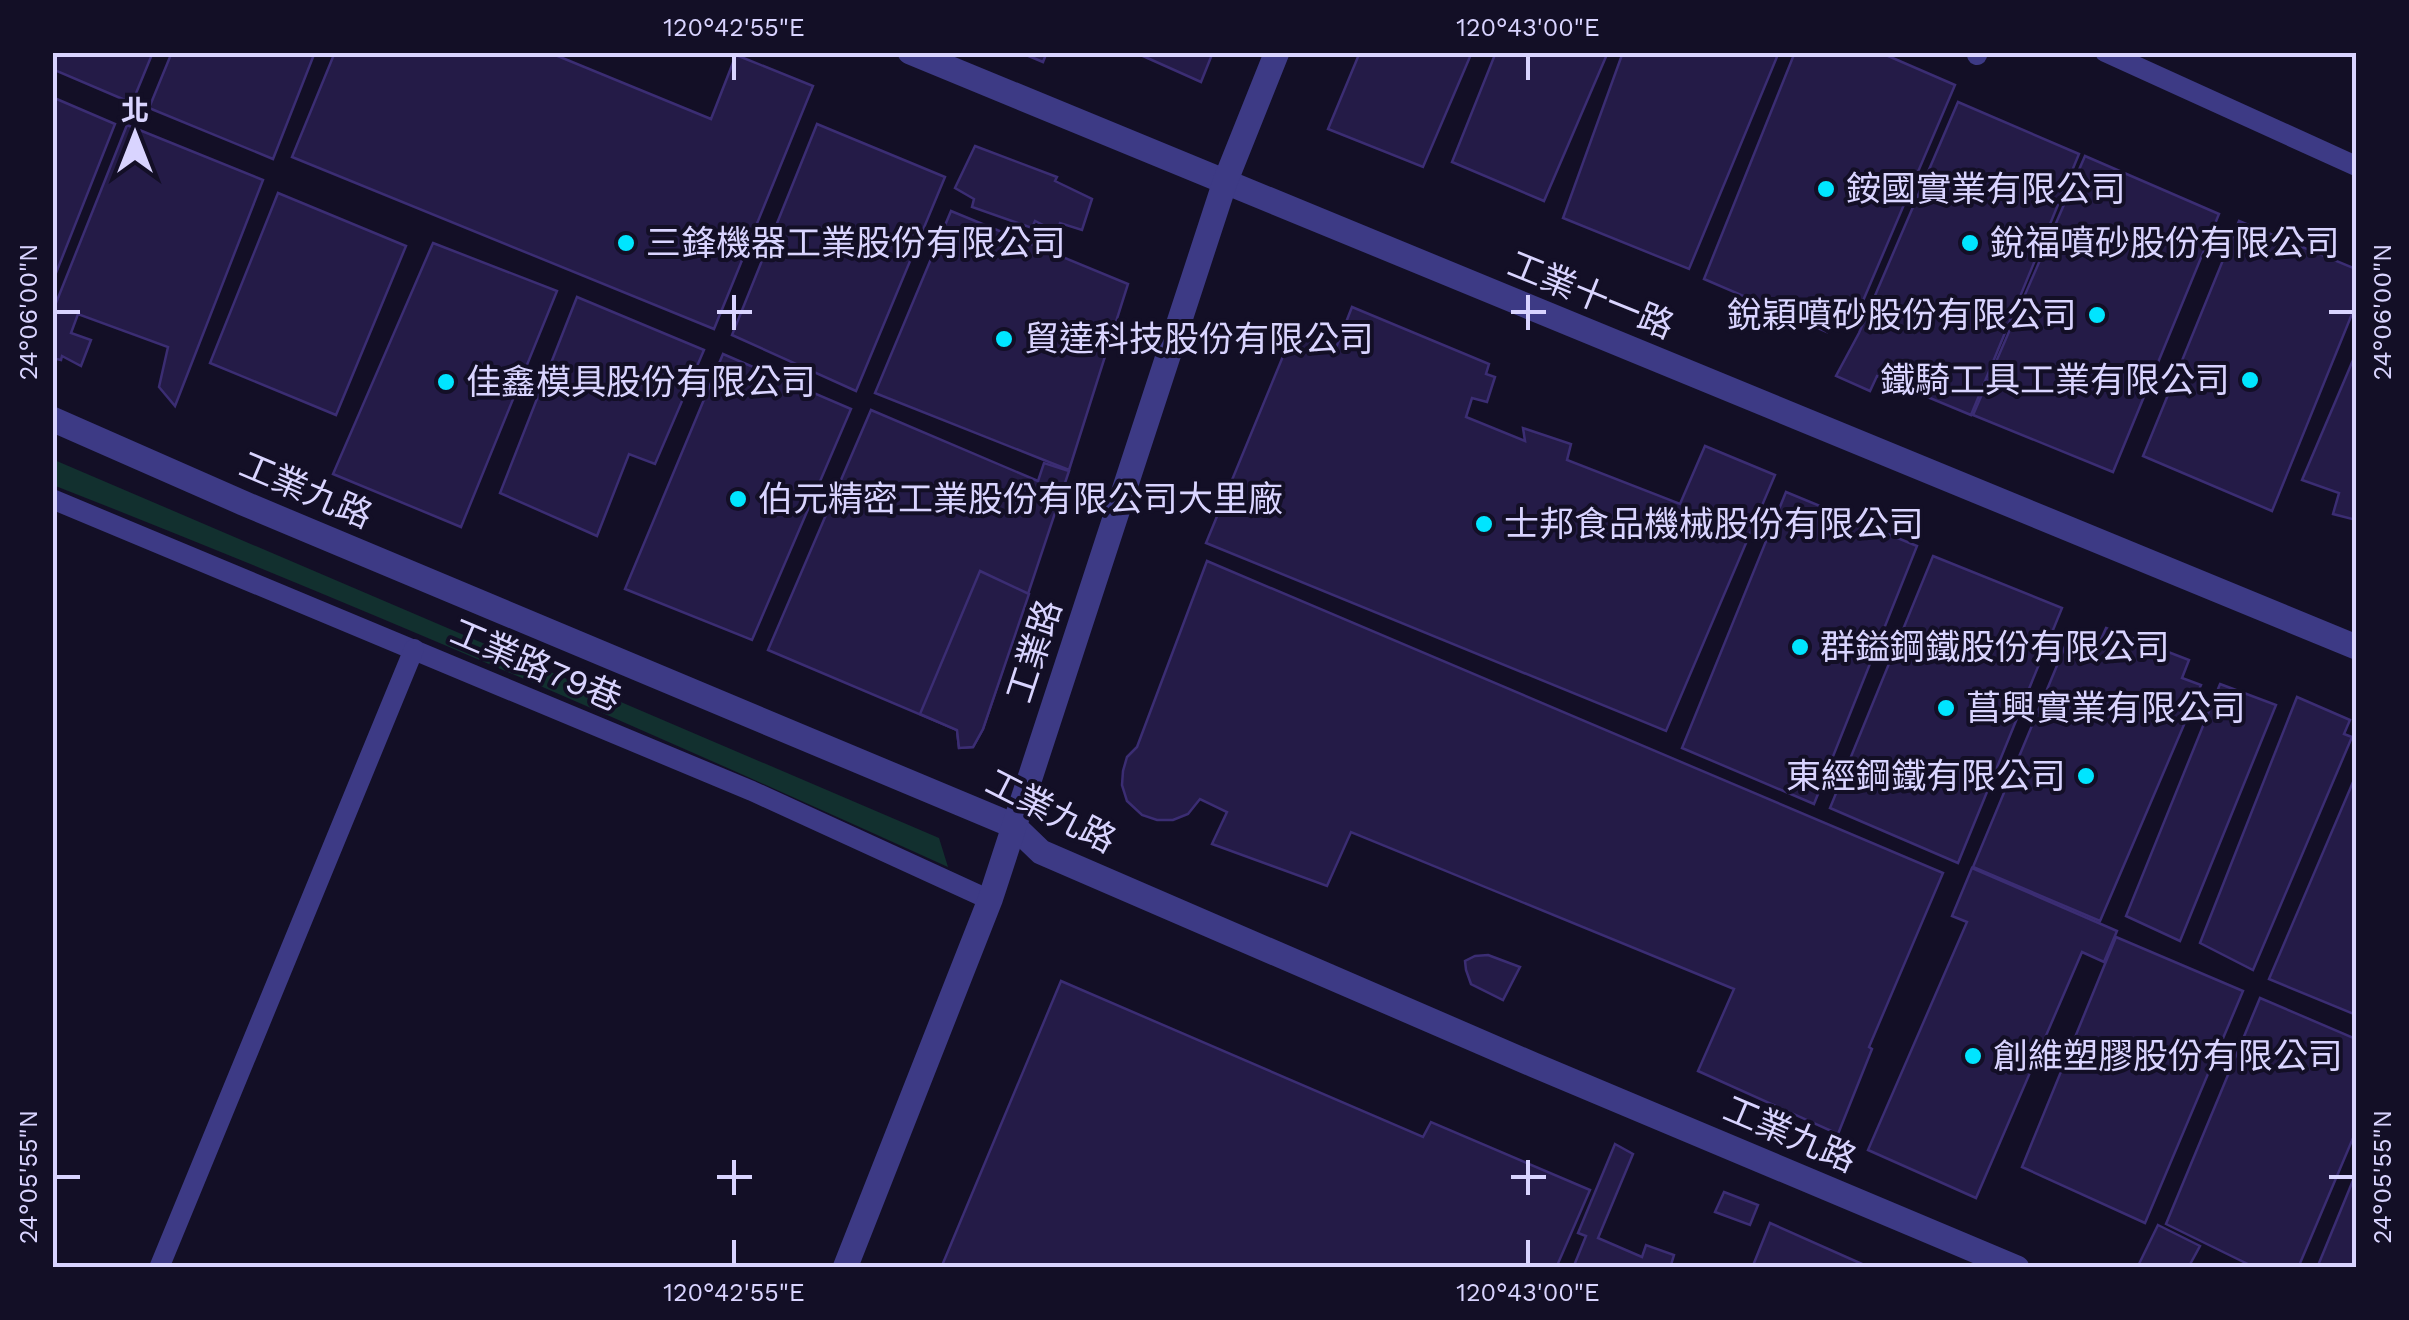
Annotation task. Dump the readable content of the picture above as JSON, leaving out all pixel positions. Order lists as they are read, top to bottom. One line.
{"streets":{"street":["工業十一路","工業九路","工業路"],"lane":["工業路79巷"]},"crossings":[["工業十一路","工業路"],["工業九路","工業路"],["工業路","工業路79巷"]],"places":["銨國實業有限公司","三鋒機器工業股份有限公司","銳福噴砂股份有限公司","銳穎噴砂股份有限公司","貿達科技股份有限公司","鐵騎工具工業有限公司","佳鑫模具股份有限公司","伯元精密工業股份有限公司大里廠","士邦食品機械股份有限公司","群鎰鋼鐵股份有限公司","菖興實業有限公司","東經鋼鐵有限公司","創維塑膠股份有限公司"],"north":"top","coordinates":["120°42'55\"E","120°43'00\"E","24°06'00\"N","24°05'55\"N"]}
